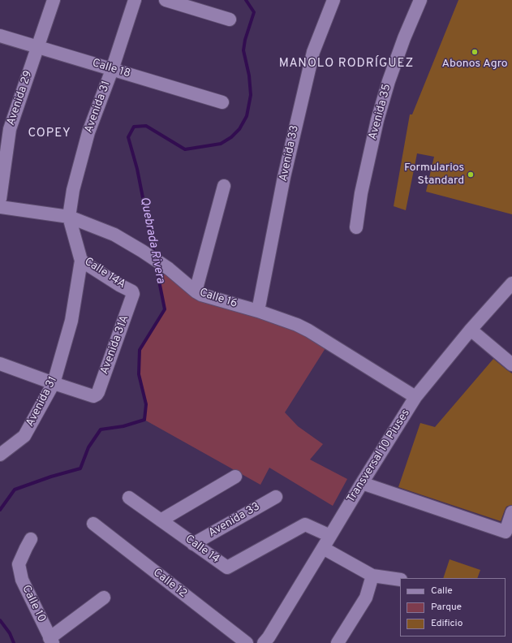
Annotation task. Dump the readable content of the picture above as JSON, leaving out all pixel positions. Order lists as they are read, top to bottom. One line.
{"streets":{"street":["Calle 18","Avenida 29","Avenida 31","Avenida 35","Avenida 33","Calle 14A","Calle 16","Avenida 31A","Transversal 10 Piuses","Calle 14","Calle 12","Calle 10"]},"crossings":[["Calle 18","Avenida 29"],["Calle 18","Avenida 31"],["Avenida 31","Calle 14A"],["Avenida 31","Calle 16"],["Avenida 31","Avenida 31A"],["Avenida 33","Calle 16"],["Avenida 33","Calle 14"],["Calle 14A","Calle 16"],["Calle 14A","Avenida 31A"],["Calle 16","Transversal 10 Piuses"],["Transversal 10 Piuses","Calle 14"]],"districts":["MANOLO RODRÍGUEZ","COPEY"],"water":["Quebrada Rivera"],"places":["Abonos Agro","Formularios Standard"],"legend":["Calle","Parque","Edificio"]}
